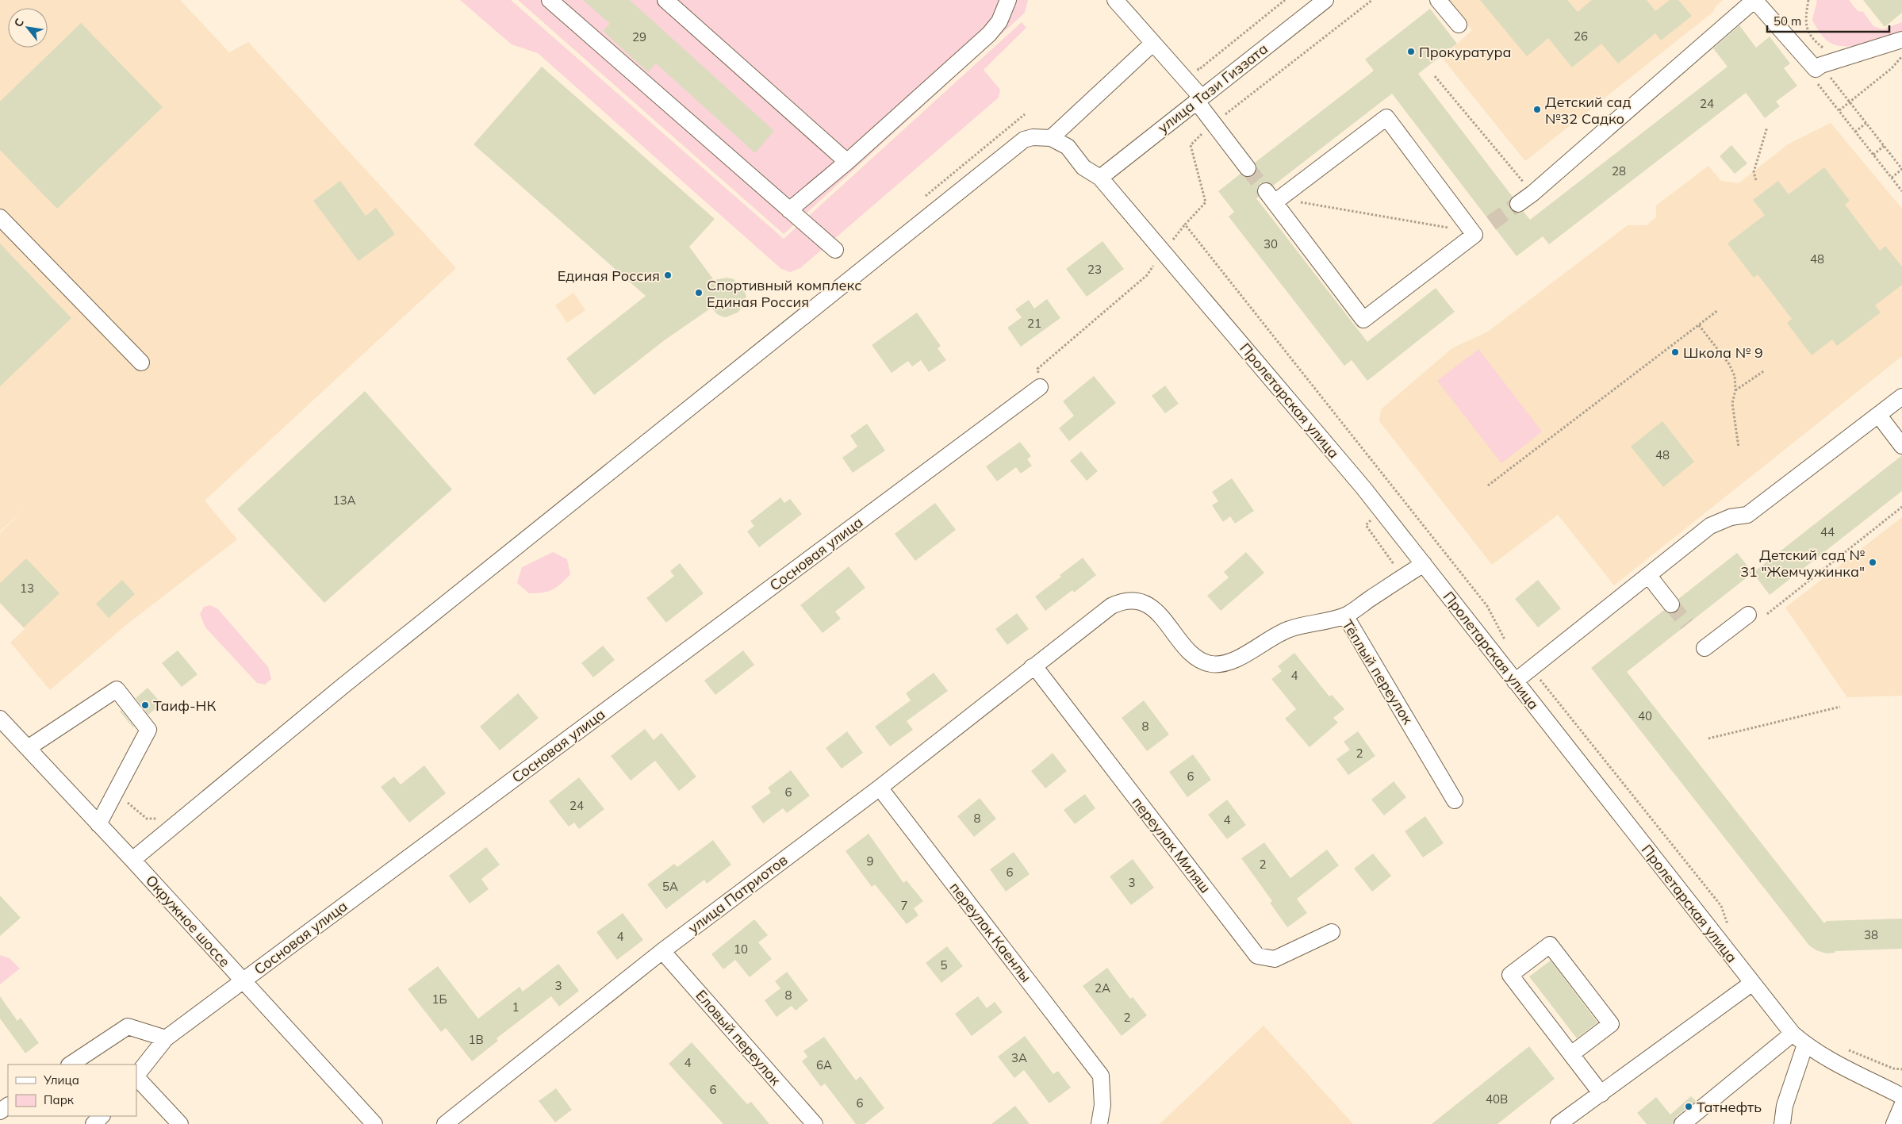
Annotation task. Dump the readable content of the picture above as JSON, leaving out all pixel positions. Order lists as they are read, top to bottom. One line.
{"streets":{"street":["улица Тази Гиззата","Пролетарская улица","Сосновая улица","Тёплый переулок","переулок Миляш","улица Патриотов","Окружное шоссе","переулок Каенлы","Еловый переулок"]},"crossings":[["улица Тази Гиззата","Пролетарская улица"],["Сосновая улица","Окружное шоссе"],["Тёплый переулок","переулок Миляш"],["Тёплый переулок","улица Патриотов"],["переулок Миляш","улица Патриотов"],["улица Патриотов","переулок Каенлы"],["улица Патриотов","Еловый переулок"]],"places":["Прокуратура","Детский сад №32 Садко","Единая Россия","Спортивный комплекс Единая Россия","Школа № 9","Детский сад № 31 \"Жемчужинка\"","Таиф-НК","Татнефть"],"house_numbers":["26","29","24","28","30","48","23","21","48","13А","44","13","4","40","8","2","6","6","24","8","4","9","2","6","3","5А","7","38","4","10","5","3","2А","8","1Б","1","2","1В","3А","4","6А","6","40В","6"],"legend":["Улица","Парк"],"scale_bar":"50 m","north":"top left"}
